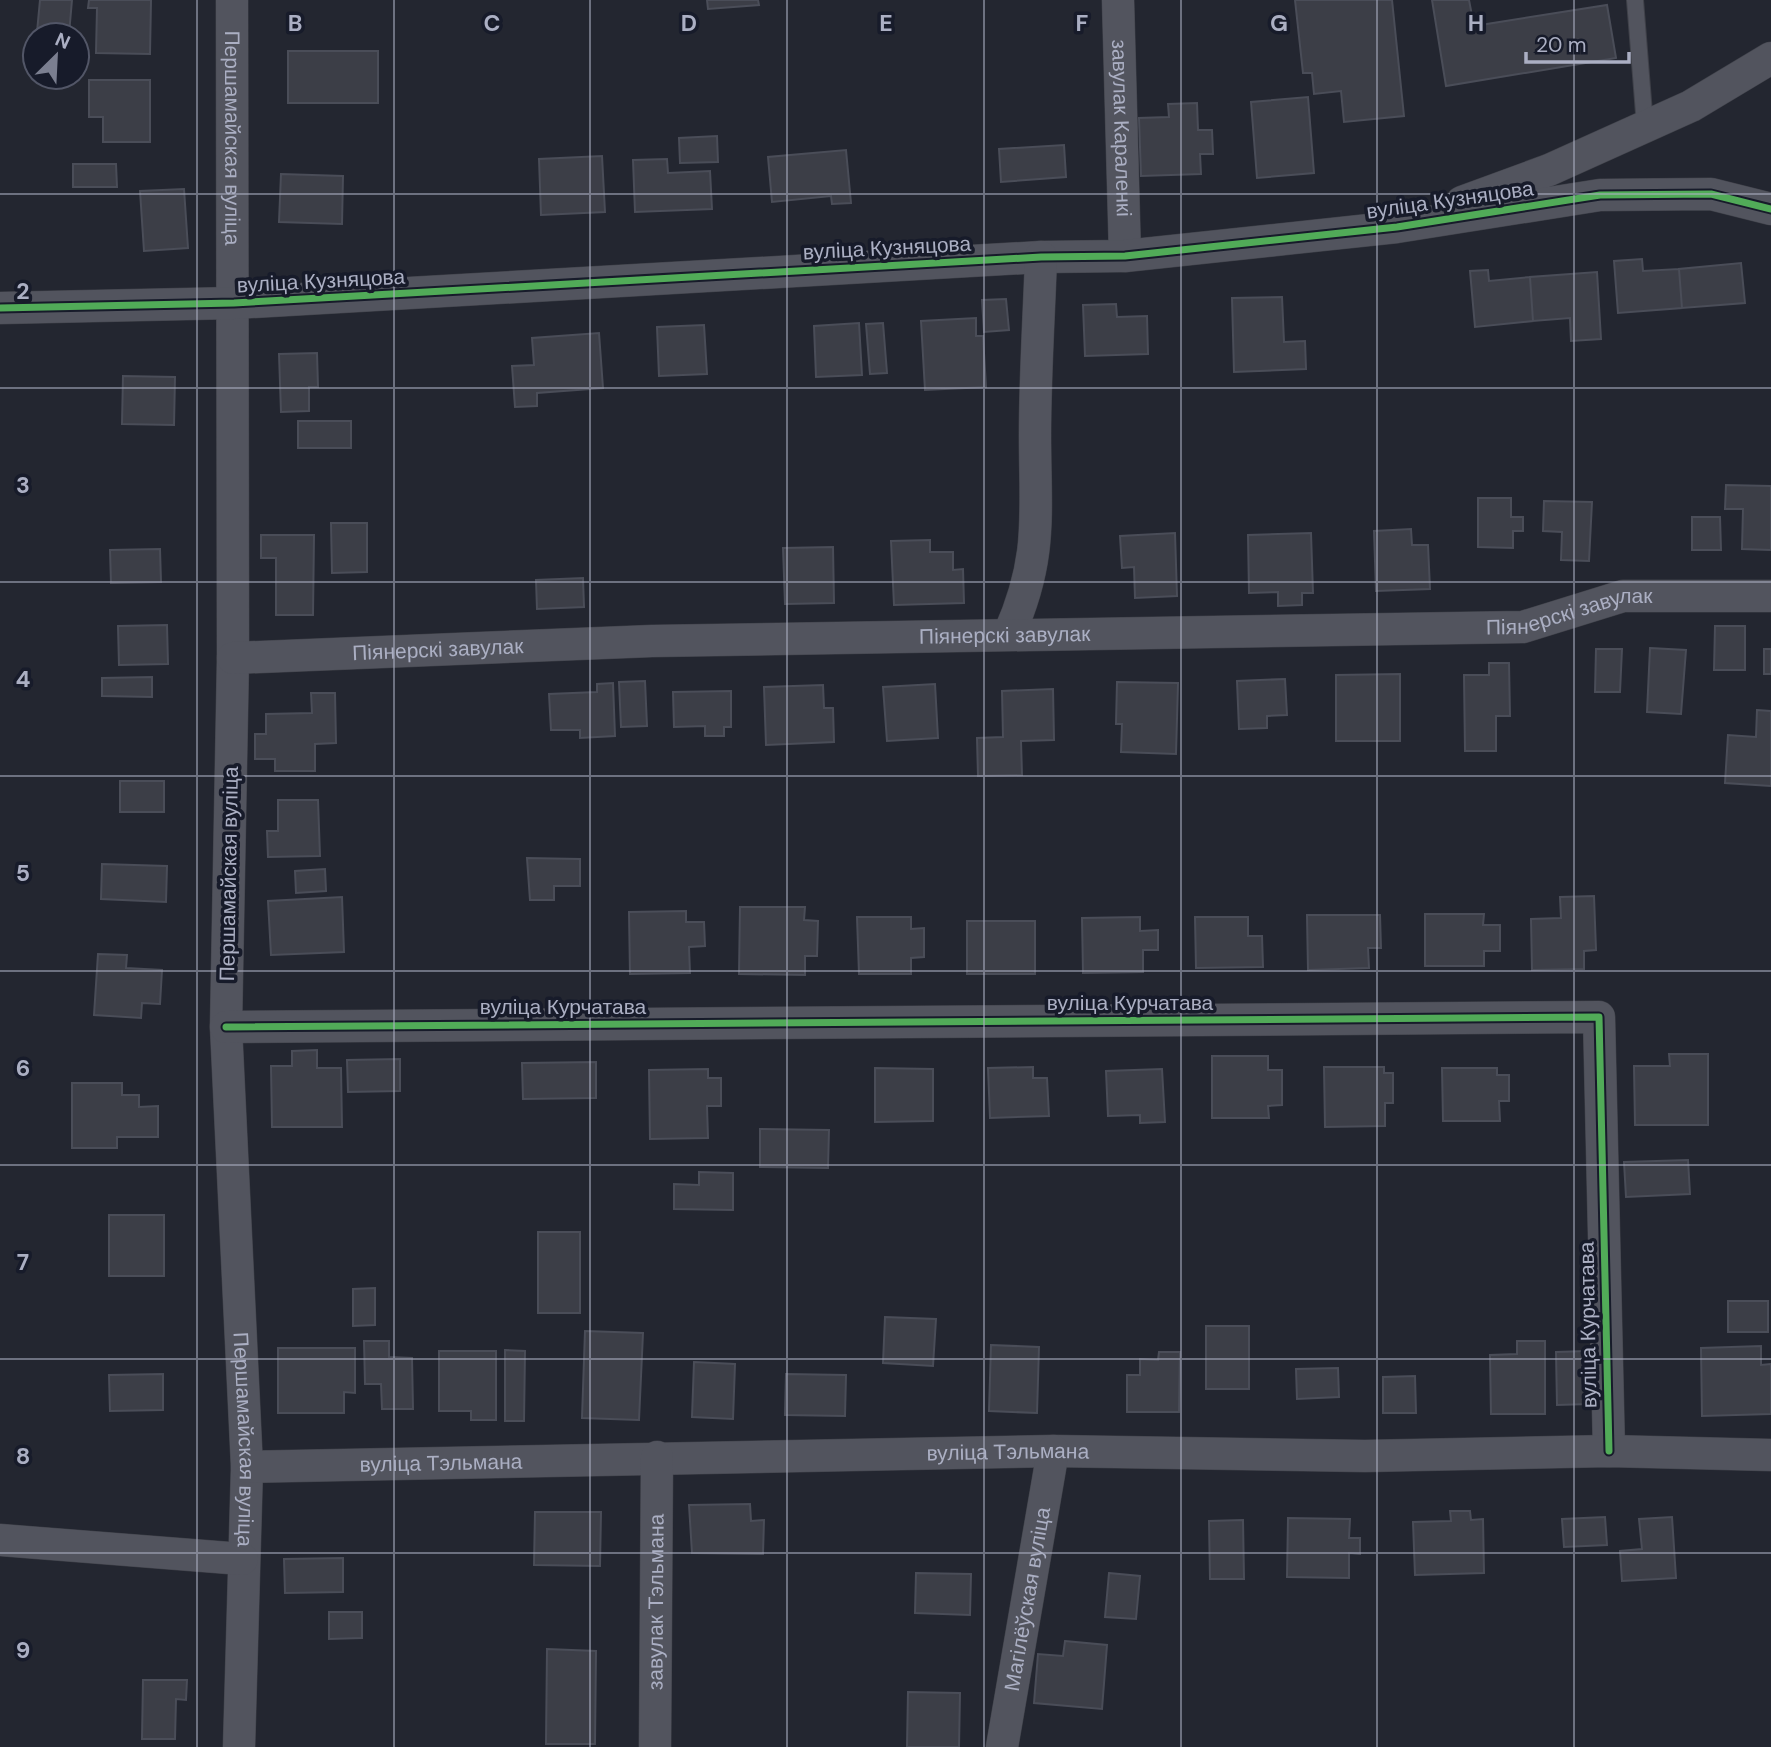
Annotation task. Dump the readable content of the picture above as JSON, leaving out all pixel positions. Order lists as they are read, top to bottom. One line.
{"streets":{"street":["завулак Караленкі","Першамайская вуліца","вуліца Кузняцова","Піянерскі завулак","вуліца Курчатава","вуліца Тэльмана","Магілёўская вуліца","завулак Тэльмана"]},"crossings":[["завулак Караленкі","вуліца Кузняцова"],["Першамайская вуліца","вуліца Кузняцова"],["Першамайская вуліца","Піянерскі завулак"],["Першамайская вуліца","вуліца Курчатава"],["Першамайская вуліца","вуліца Тэльмана"],["вуліца Курчатава","вуліца Тэльмана"],["вуліца Тэльмана","Магілёўская вуліца"],["вуліца Тэльмана","завулак Тэльмана"]],"scale_bar":"20 m","north":"top right","grid":{"columns":["B","C","D","E","F","G","H"],"rows":["2","3","4","5","6","7","8","9"]}}
